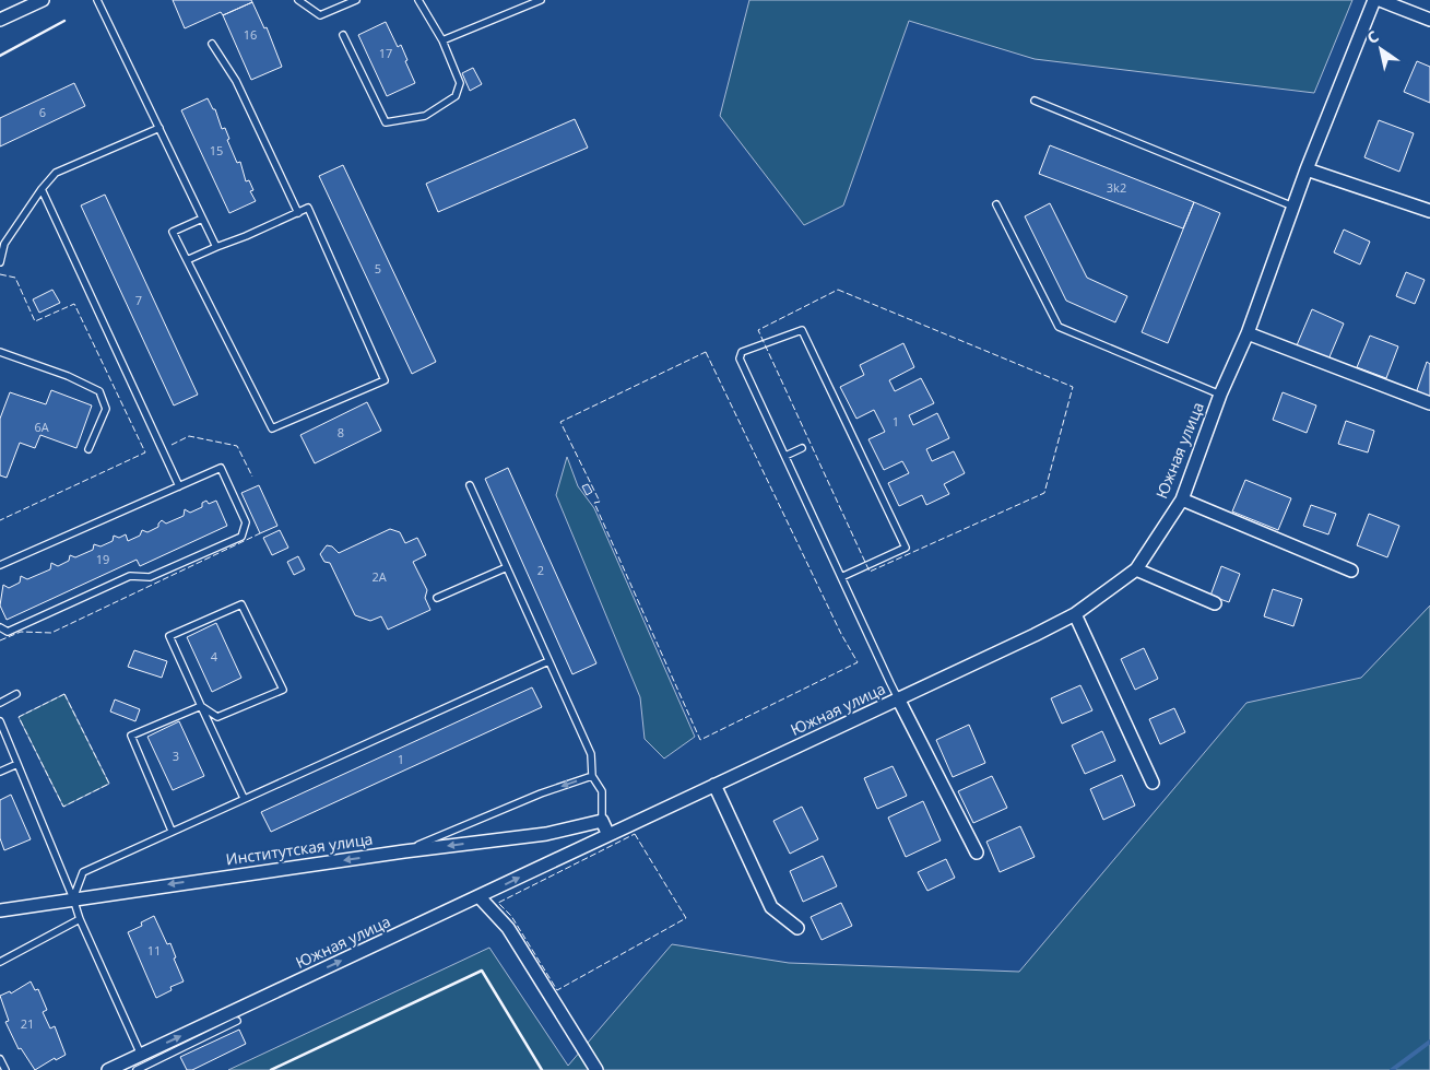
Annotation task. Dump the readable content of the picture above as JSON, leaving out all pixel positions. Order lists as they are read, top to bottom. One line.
{"streets":{"street":["Южная улица","Институтская улица"]},"one_way":["Институтская улица"],"house_numbers":["16","17","6","15","3k2","5","7","1","6А","8","19","2","2А","4","3","1","11","21"],"north":"top left"}
